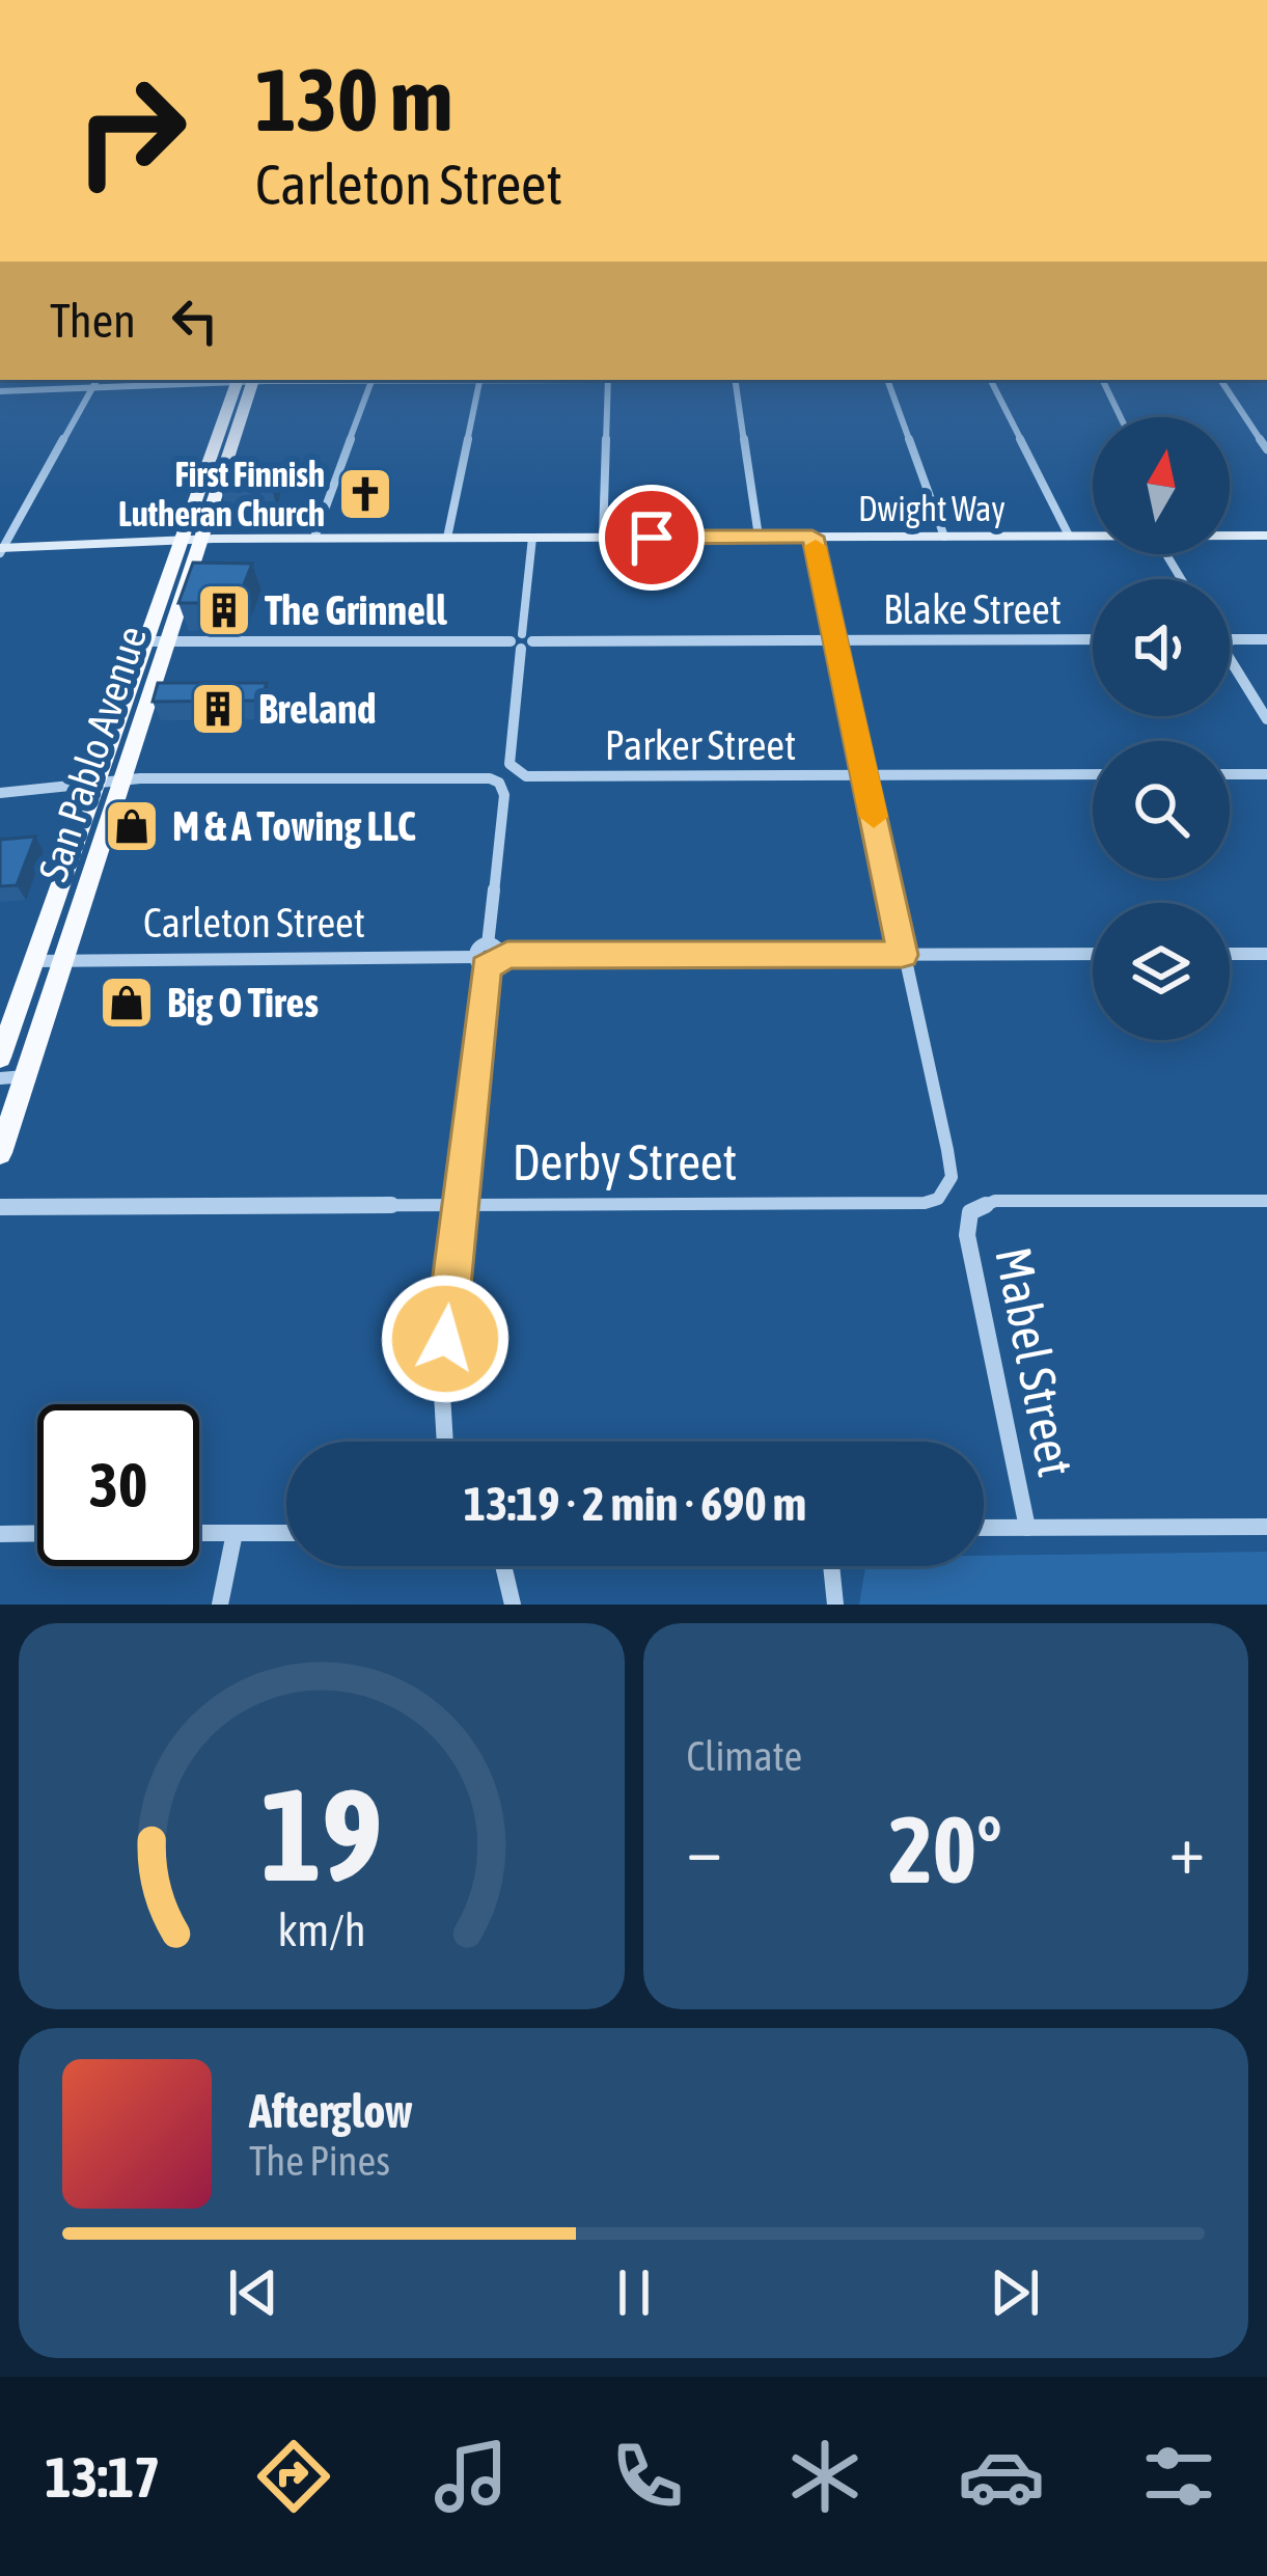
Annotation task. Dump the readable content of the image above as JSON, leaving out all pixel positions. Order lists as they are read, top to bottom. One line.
{"streets":{"main road":["San Pablo Avenue"],"street":["Dwight Way","Blake Street","Parker Street","Carleton Street","Derby Street","Mabel Street"]},"crossings":[["Dwight Way","San Pablo Avenue"],["Blake Street","Parker Street"],["Blake Street","San Pablo Avenue"],["San Pablo Avenue","Carleton Street"]],"places":{"church":["First Finnish Lutheran Church"],"building":["The Grinnell","Breland"],"shop":["M & A Towing LLC","Big O Tires"]},"north":"top","page":{"turn":["130 m","Carleton Street"],"then":"Then","limit":"30","trip":"13:19 · 2 min · 690 m","tile":"Climate","heat":["−","20°","+"],"song":["Afterglow","The Pines"],"tabs":"13:17","gauge":["19","km/h"]}}
